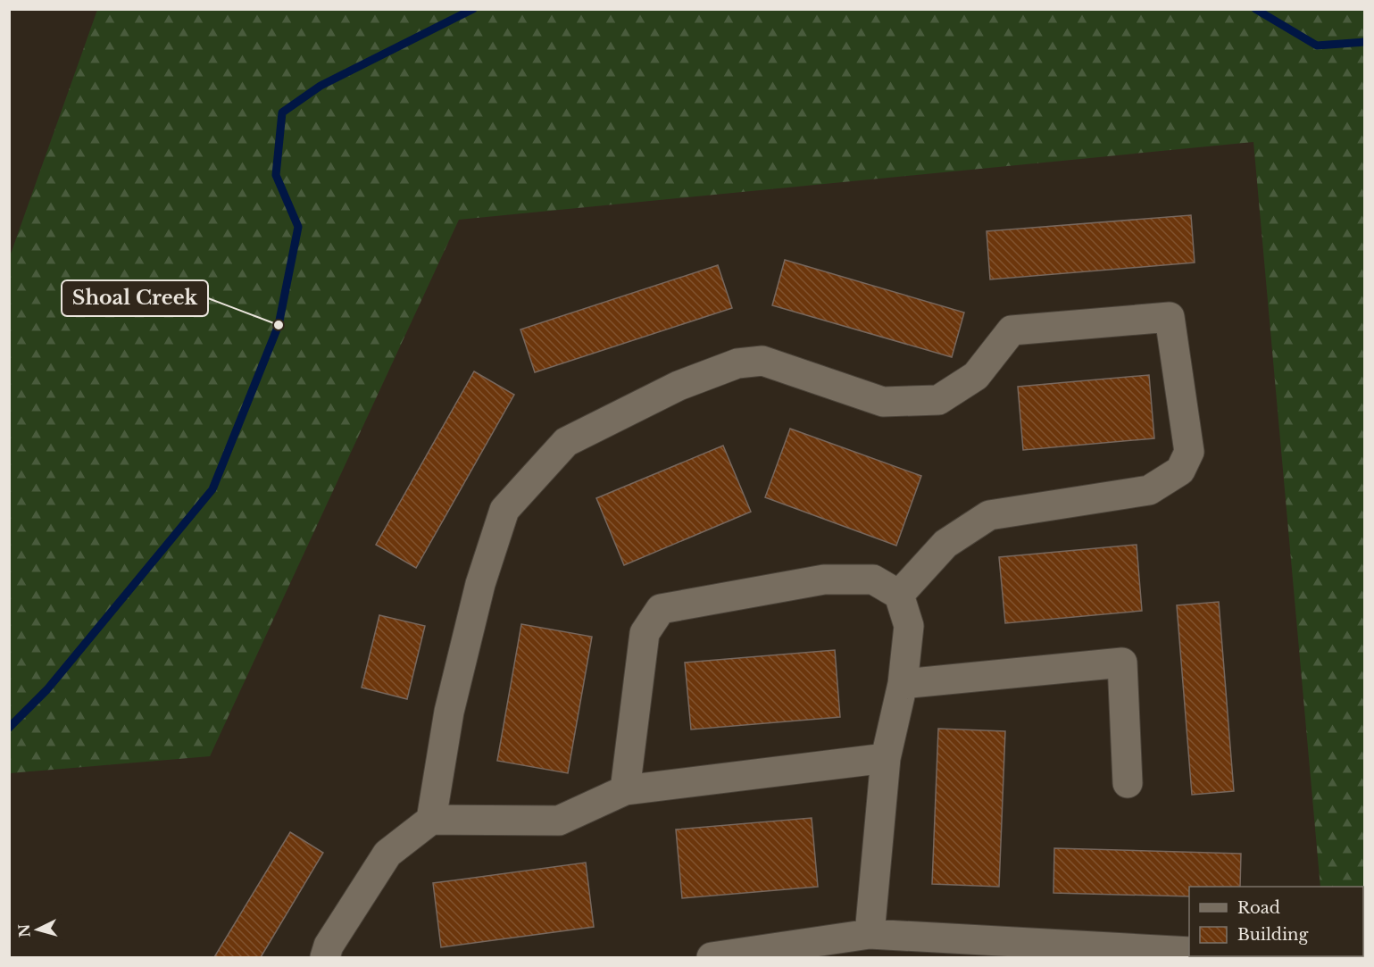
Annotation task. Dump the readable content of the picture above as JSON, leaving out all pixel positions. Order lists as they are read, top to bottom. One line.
{"places":["Shoal Creek"],"legend":["Road","Building"],"north":"left"}
